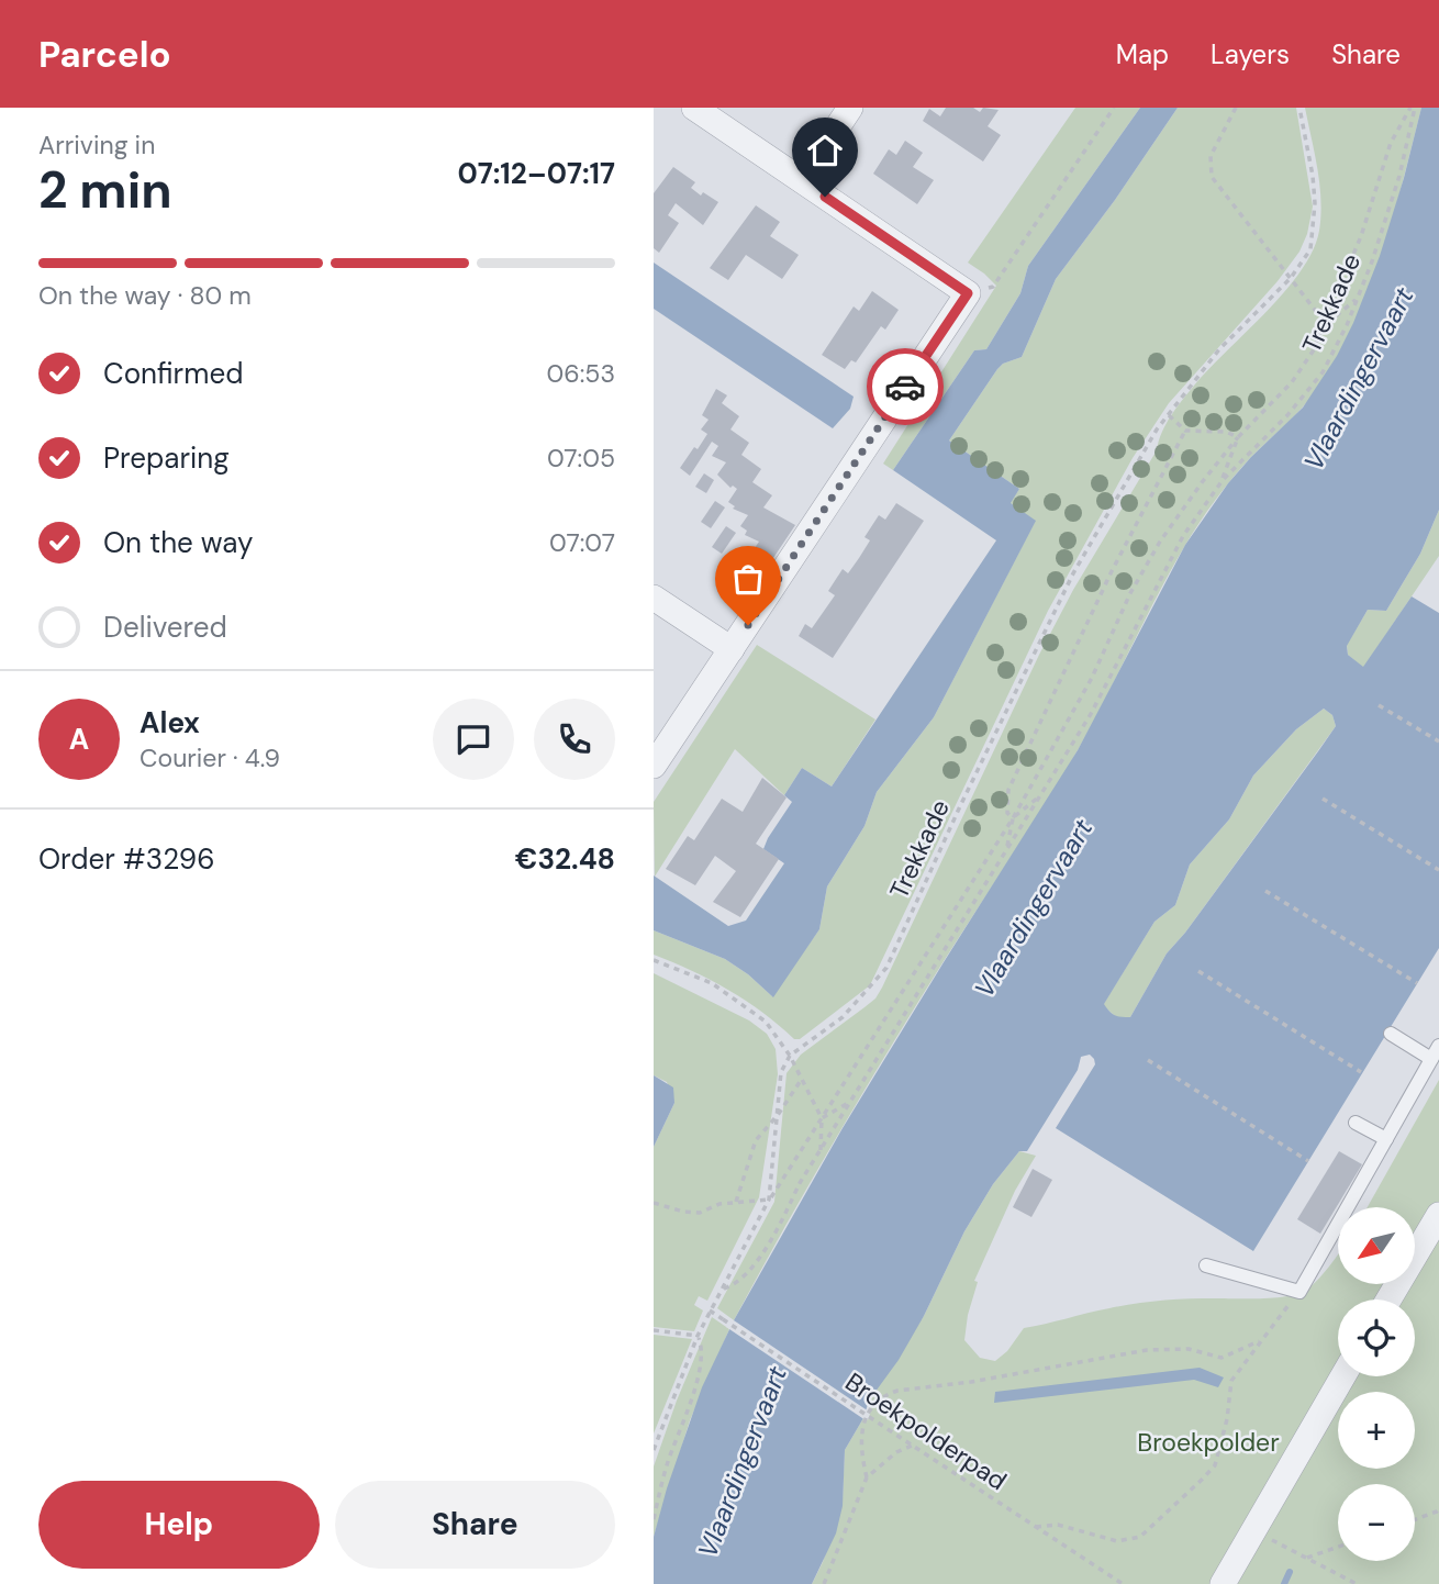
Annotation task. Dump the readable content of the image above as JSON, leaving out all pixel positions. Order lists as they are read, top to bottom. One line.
{"streets":{"path":["Trekkade","Broekpolderpad"]},"crossings":[["Trekkade","Broekpolderpad"]],"water":["Vlaardingervaart"],"parks":["Broekpolder"],"north":"bottom left","page":{"header":"Parcelo","nav":["Map","Layers","Share"],"heading":["2 min","Arriving in","07:12–07:17"],"panel":["Alex","Courier · 4.9","Order #3296","€32.48"],"bar":"On the way · 80 m","list":[["Confirmed","06:53"],["Preparing","07:05"],["On the way","07:07"],"Delivered"],"round":"A","map_buttons":["+","−"],"buttons":["Help","Share"]}}
